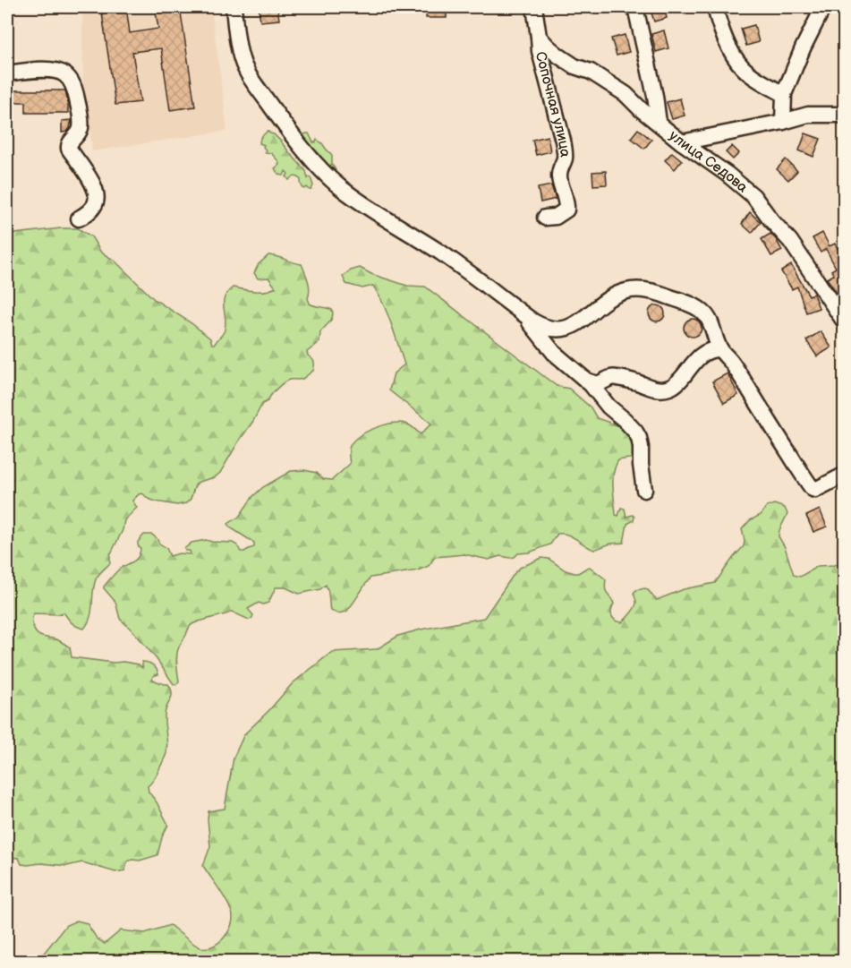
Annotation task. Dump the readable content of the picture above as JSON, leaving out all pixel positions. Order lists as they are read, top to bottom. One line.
{"streets":{"street":["Сопочная улица","улица Седова"]},"crossings":[["Сопочная улица","улица Седова"]]}
